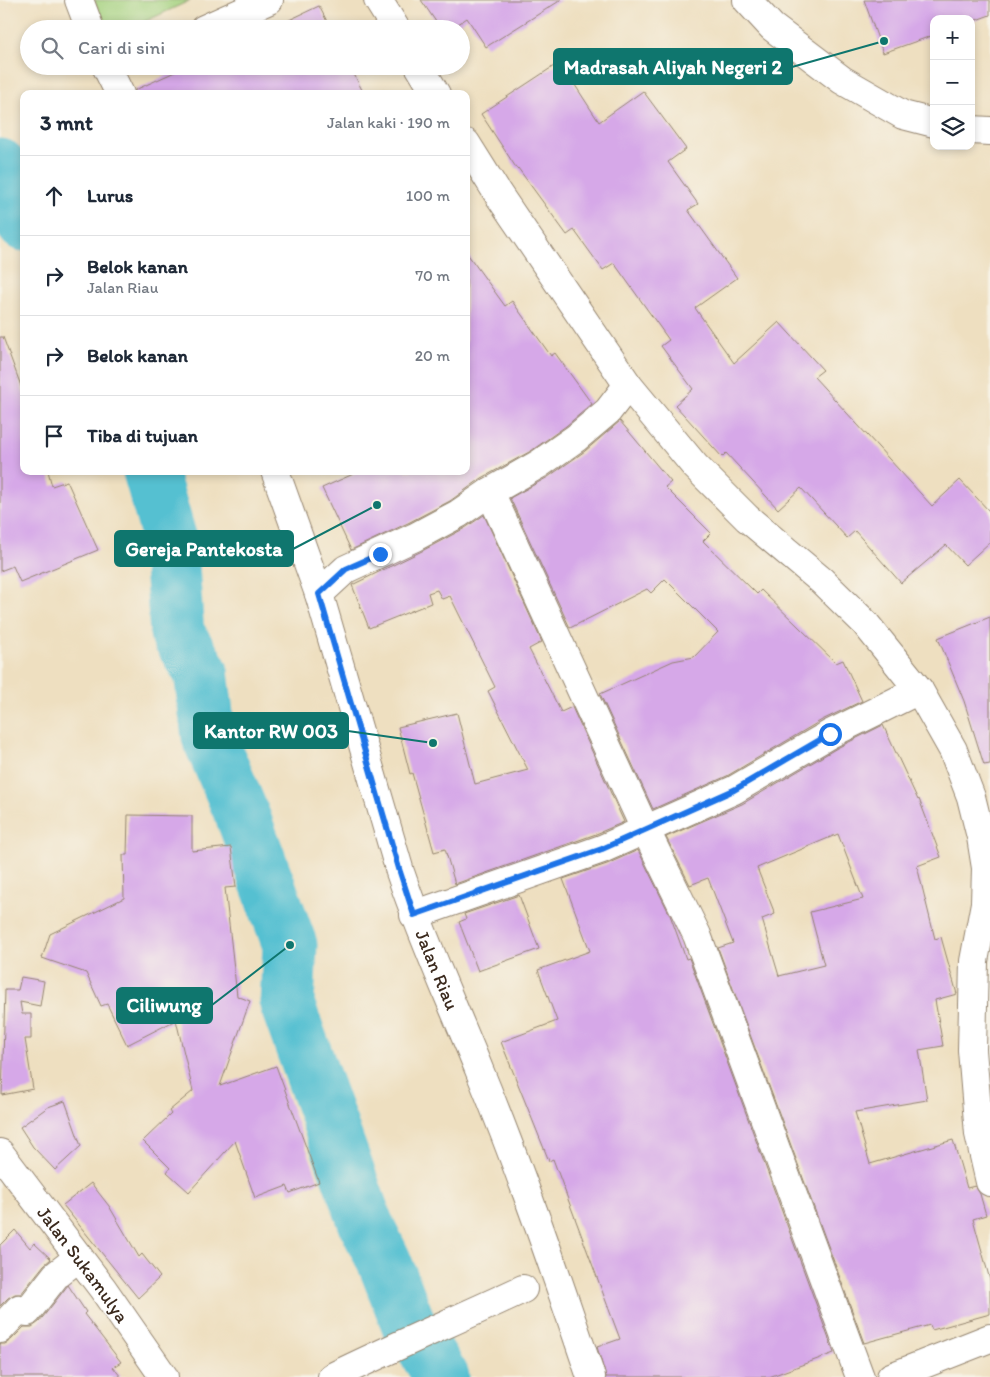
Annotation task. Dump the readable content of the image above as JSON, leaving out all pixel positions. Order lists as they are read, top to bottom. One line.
{"streets":{"street":["Jalan Riau","Jalan Sukamulya"]},"places":["Madrasah Aliyah Negeri 2","Gereja Pantekosta","Kantor RW 003","Ciliwung"],"page":{"map_buttons":["+","−"],"search":"Cari di sini","heading":["3 mnt","Jalan kaki · 190 m"],"list":[["Lurus","100 m"],["Belok kanan","Jalan Riau","70 m"],["Belok kanan","20 m"],"Tiba di tujuan"]}}
